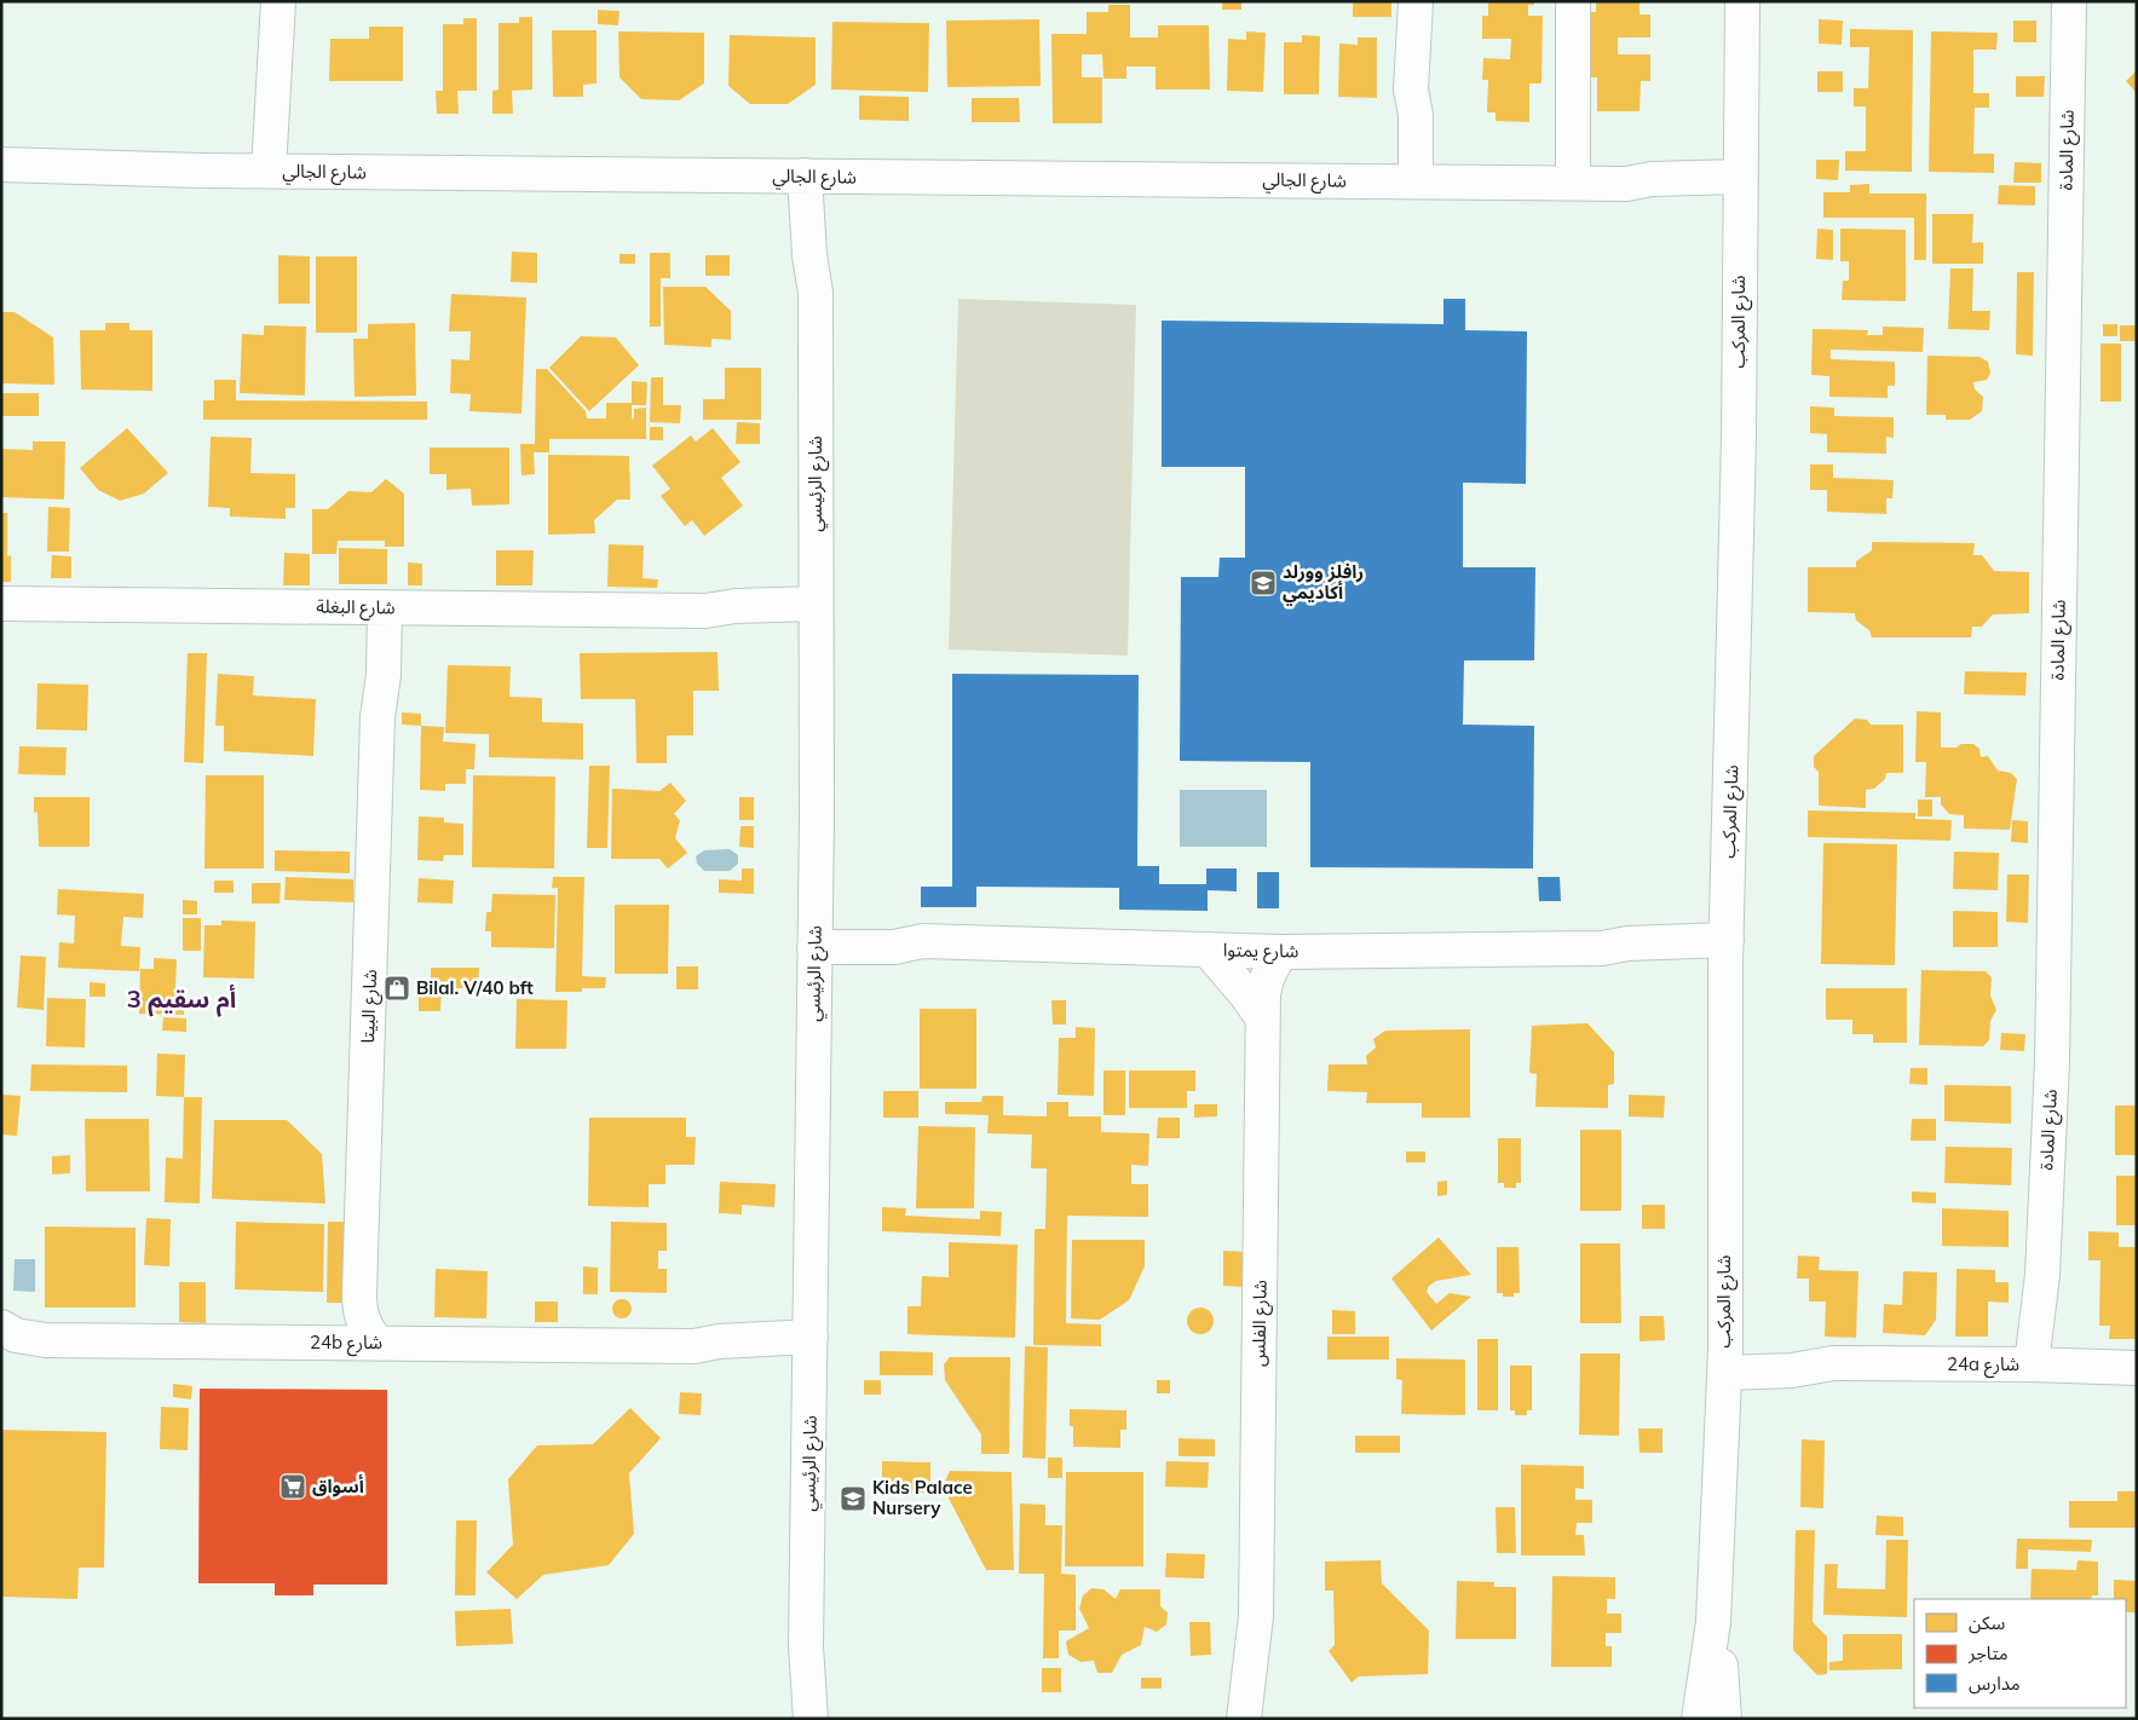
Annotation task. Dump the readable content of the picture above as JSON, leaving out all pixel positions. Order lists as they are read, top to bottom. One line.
{"streets":{"street":["شارع المادة","شارع الجالي","شارع المركب","شارع الرئيسي","شارع البغلة","شارع يمتوا","شارع البيتا","شارع الفلس","24b شارع","24a شارع"]},"crossings":[["شارع المادة","24a شارع"],["شارع الجالي","شارع المركب"],["شارع الجالي","شارع الرئيسي"],["شارع المركب","شارع يمتوا"],["شارع المركب","24a شارع"],["شارع الرئيسي","شارع البغلة"],["شارع الرئيسي","شارع يمتوا"],["شارع الرئيسي","24b شارع"],["شارع البغلة","شارع البيتا"],["شارع يمتوا","شارع الفلس"],["شارع البيتا","24b شارع"]],"districts":["أم سقيم 3"],"places":{"school or university":["رافلز وورلد أكاديمي","Kids Palace Nursery"],"shop":["Bilal. V/40 bft"],"supermarket":["أسواق"]},"legend":["سكن","متاجر","مدارس"]}
